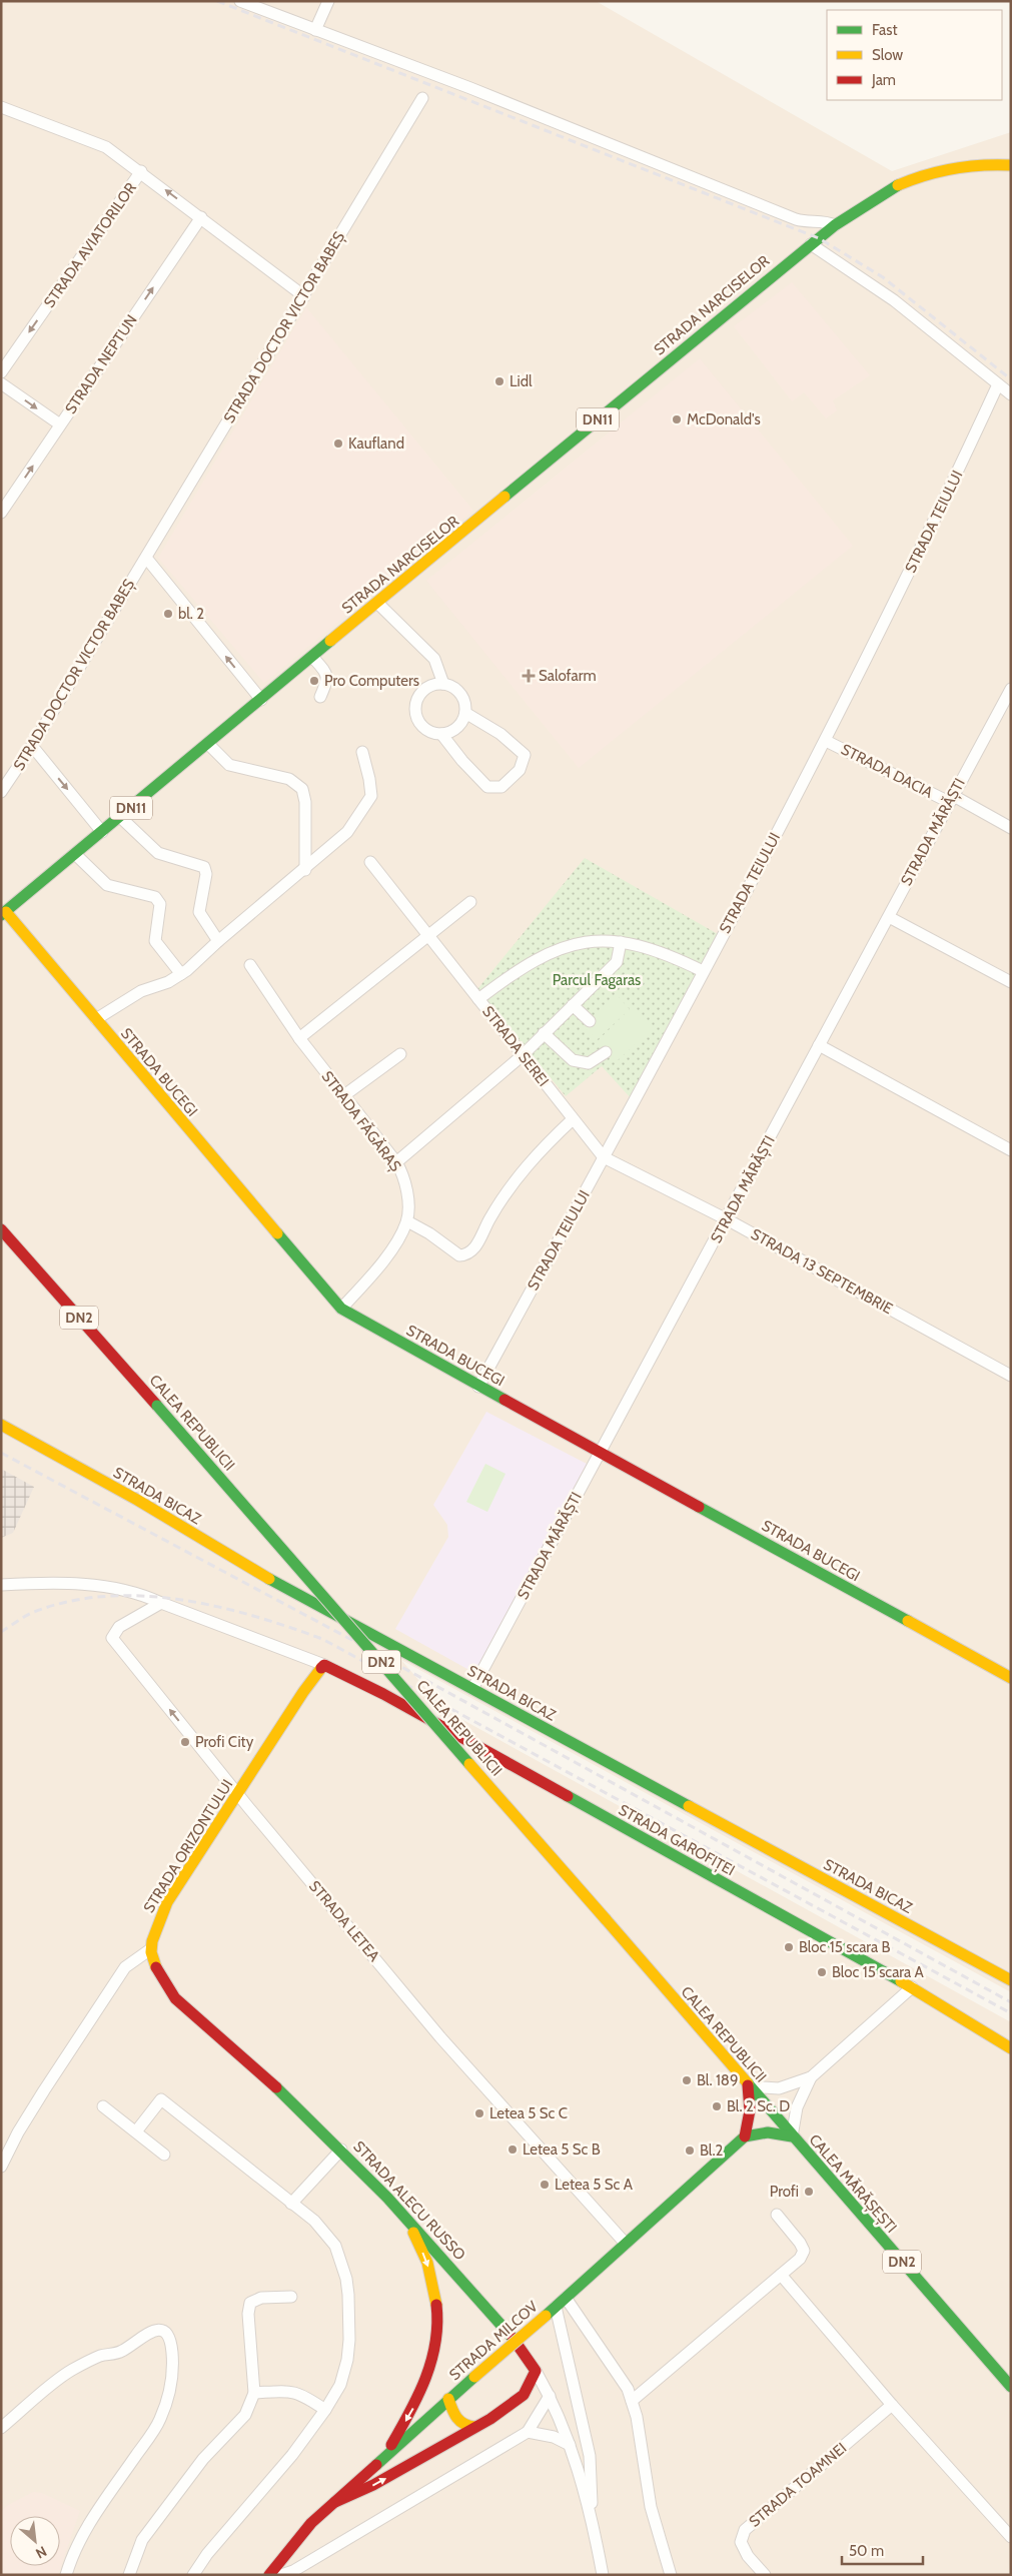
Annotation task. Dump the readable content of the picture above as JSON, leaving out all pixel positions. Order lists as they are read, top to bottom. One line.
{"streets":{"street":["STRADA AVIATORILOR","STRADA NARCISELOR","STRADA DOCTOR VICTOR BABEȘ","STRADA NEPTUN","DN11","STRADA TEIULUI","STRADA DACIA","STRADA MĂRĂȘTI","STRADA SEREI","STRADA BUCEGI","STRADA FĂGĂRAȘ","STRADA 13 SEPTEMBRIE","DN2","CALEA REPUBLICII","STRADA BICAZ","STRADA GAROFIȚEI","STRADA ORIZONTULUI","STRADA LETEA","CALEA MĂRĂȘEȘTI","STRADA ALECU RUSSO","STRADA MILCOV","STRADA TOAMNEI"]},"crossings":[["STRADA NARCISELOR","DN11"],["STRADA NARCISELOR","STRADA BUCEGI"],["STRADA TEIULUI","STRADA DACIA"],["STRADA TEIULUI","STRADA SEREI"],["STRADA TEIULUI","STRADA BUCEGI"],["STRADA TEIULUI","STRADA 13 SEPTEMBRIE"],["STRADA DACIA","STRADA MĂRĂȘTI"],["STRADA MĂRĂȘTI","STRADA BUCEGI"],["STRADA MĂRĂȘTI","STRADA 13 SEPTEMBRIE"],["STRADA MĂRĂȘTI","STRADA BICAZ"],["STRADA SEREI","STRADA 13 SEPTEMBRIE"],["CALEA REPUBLICII","CALEA MĂRĂȘEȘTI"],["STRADA GAROFIȚEI","STRADA ORIZONTULUI"],["STRADA ORIZONTULUI","STRADA LETEA"],["STRADA ORIZONTULUI","STRADA ALECU RUSSO"],["STRADA LETEA","STRADA MILCOV"],["STRADA ALECU RUSSO","STRADA MILCOV"]],"one_way":["STRADA AVIATORILOR","STRADA NEPTUN"],"parks":["Parcul Fagaras"],"places":{"other":["Lidl","McDonald's","Kaufland","bl. 2","Pro Computers","Profi City","Bloc 15 scara B","Bloc 15 scara A","Bl. 189","Bl. 2 Sc. D","Letea 5 Sc C","Letea 5 Sc B","Bl.2","Letea 5 Sc A","Profi"],"health":["Salofarm"]},"legend":["Fast","Slow","Jam"],"scale_bar":"50 m","north":"bottom right"}
